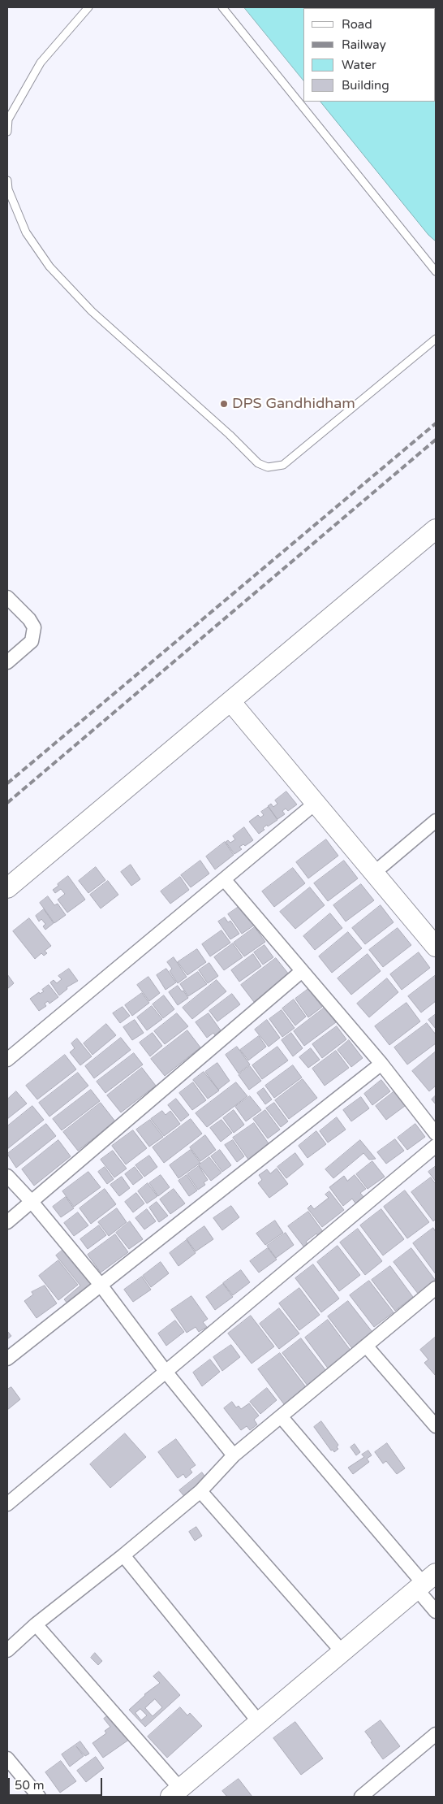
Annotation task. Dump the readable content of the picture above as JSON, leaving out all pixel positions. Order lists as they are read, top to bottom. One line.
{"places":["DPS Gandhidham"],"legend":["Road","Railway","Water","Building"],"scale_bar":"50 m"}
